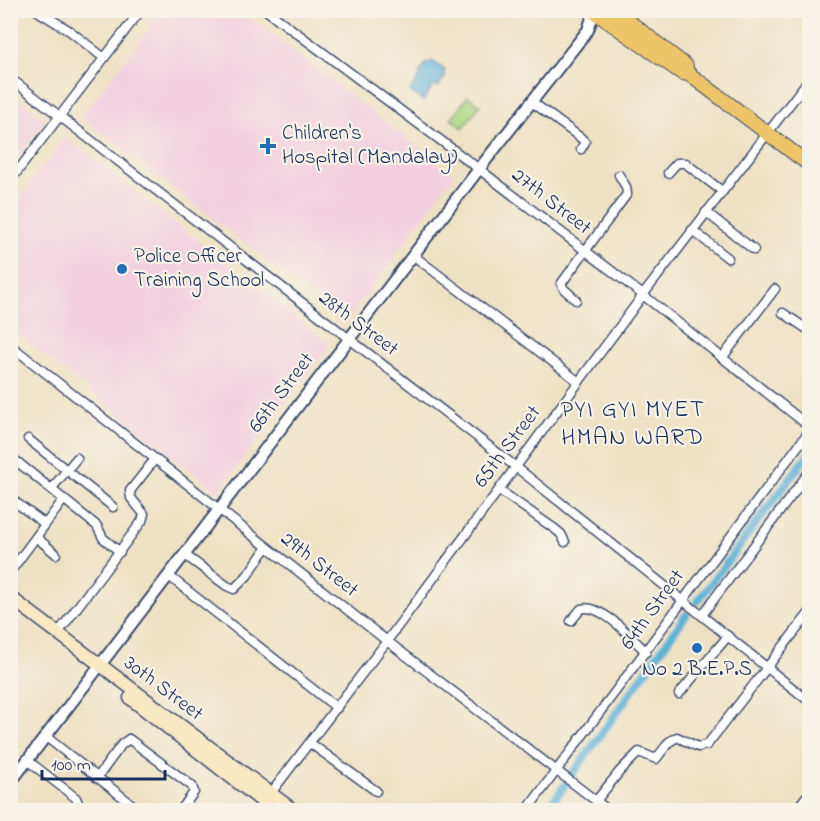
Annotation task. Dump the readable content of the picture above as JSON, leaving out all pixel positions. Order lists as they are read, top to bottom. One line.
{"streets":{"main road":["30th Street"],"street":["27th Street","28th Street","66th Street","65th Street","29th Street","64th Street"]},"crossings":[["27th Street","66th Street"],["27th Street","65th Street"],["27th Street","64th Street"],["28th Street","66th Street"],["28th Street","65th Street"],["28th Street","64th Street"],["66th Street","29th Street"],["66th Street","30th Street"],["65th Street","29th Street"],["65th Street","30th Street"],["29th Street","64th Street"]],"districts":["PYI GYI MYET HMAN WARD"],"places":{"health":["Children's Hospital (Mandalay)"],"other":["Police Officer Training School","No 2 B.E.P.S"]},"scale_bar":"100 m"}
